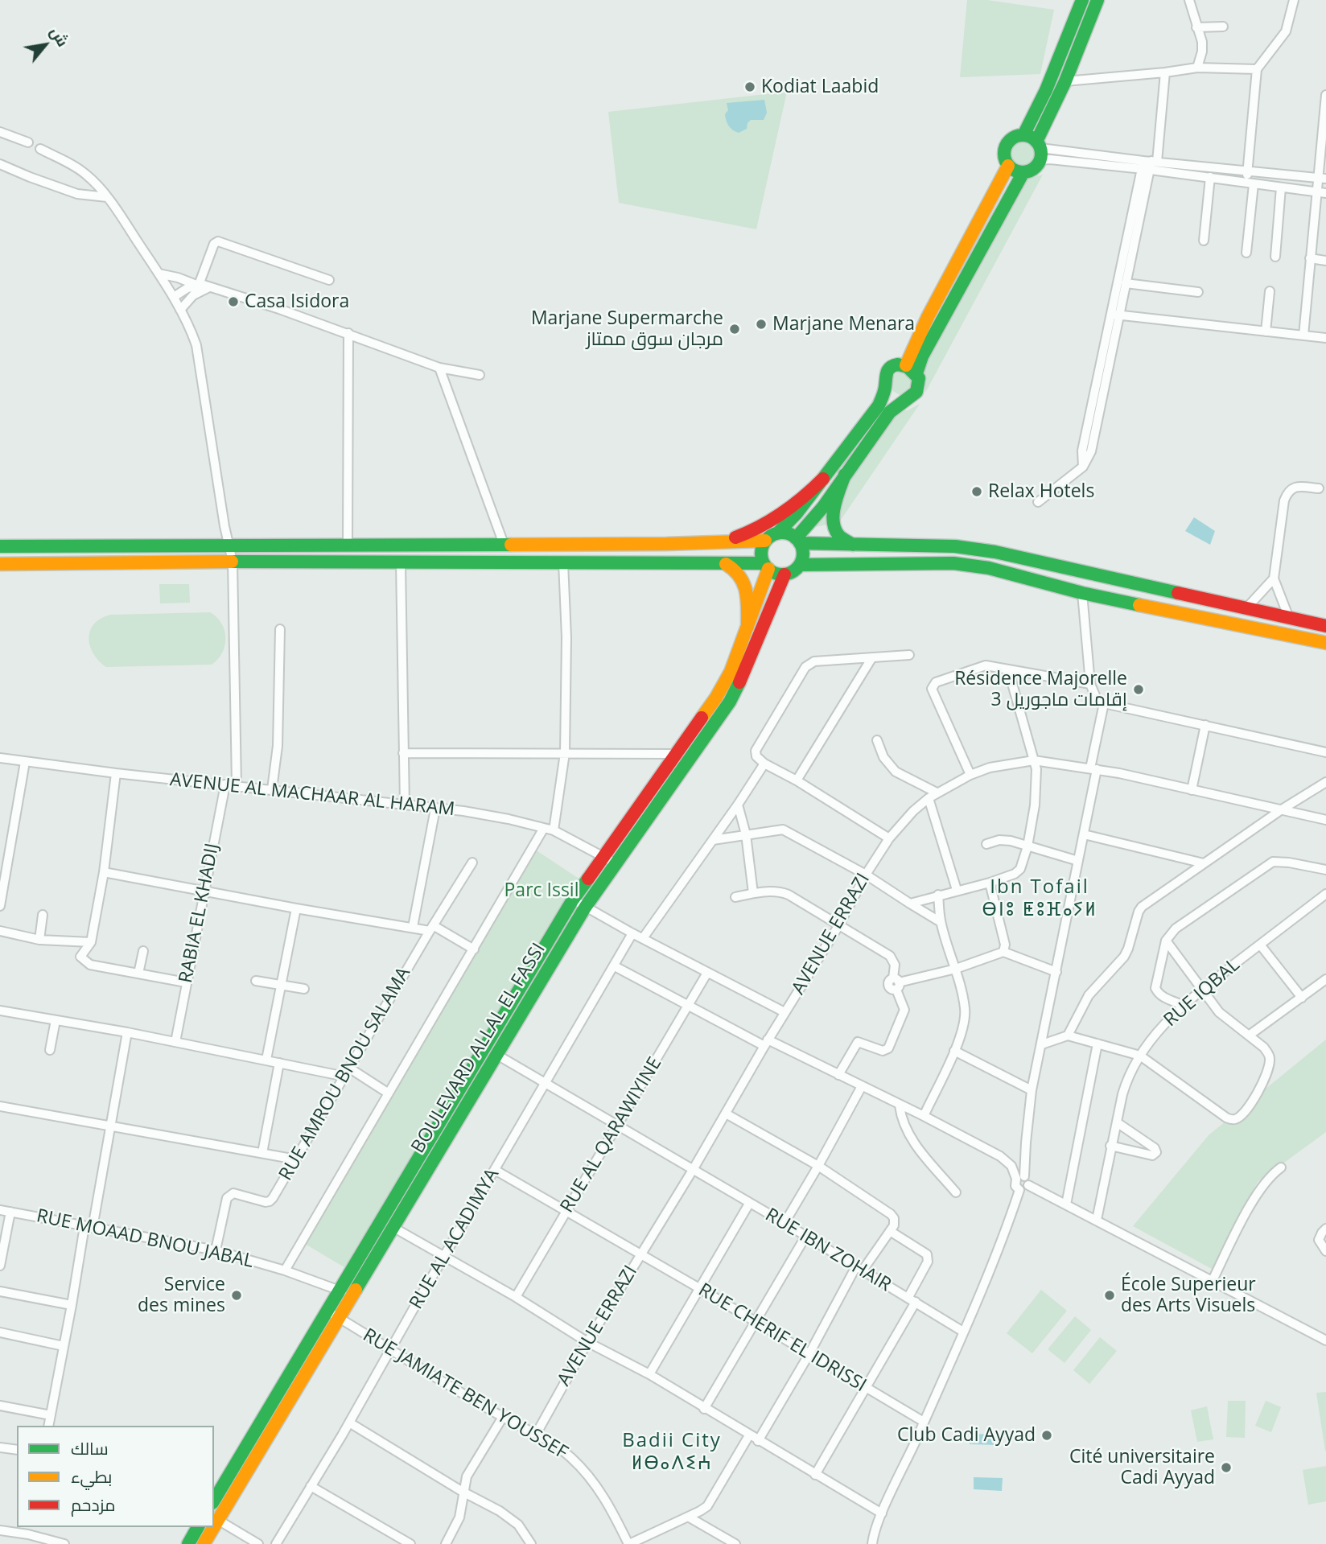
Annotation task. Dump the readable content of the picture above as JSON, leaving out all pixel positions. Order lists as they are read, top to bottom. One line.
{"streets":{"main road":["BOULEVARD ALLAL EL FASSI"],"street":["AVENUE AL MACHAAR AL HARAM","RABIA EL KHADIJ","AVENUE ERRAZI","RUE IQBAL","RUE AMROU BNOU SALAMA","RUE AL QARAWIYINE","RUE MOAAD BNOU JABAL","RUE AL ACADIMYA","RUE IBN ZOHAIR","RUE CHERIF EL IDRISSI","RUE JAMIATE BEN YOUSSEF"]},"crossings":[["AVENUE AL MACHAAR AL HARAM","RABIA EL KHADIJ"],["AVENUE AL MACHAAR AL HARAM","BOULEVARD ALLAL EL FASSI"],["AVENUE ERRAZI","RUE IBN ZOHAIR"],["AVENUE ERRAZI","RUE CHERIF EL IDRISSI"],["AVENUE ERRAZI","RUE JAMIATE BEN YOUSSEF"],["BOULEVARD ALLAL EL FASSI","RUE MOAAD BNOU JABAL"],["BOULEVARD ALLAL EL FASSI","RUE IBN ZOHAIR"],["BOULEVARD ALLAL EL FASSI","RUE JAMIATE BEN YOUSSEF"],["RUE AMROU BNOU SALAMA","RUE MOAAD BNOU JABAL"],["RUE AL QARAWIYINE","RUE IBN ZOHAIR"],["RUE AL QARAWIYINE","RUE CHERIF EL IDRISSI"],["RUE AL ACADIMYA","RUE IBN ZOHAIR"],["RUE AL ACADIMYA","RUE CHERIF EL IDRISSI"],["RUE AL ACADIMYA","RUE JAMIATE BEN YOUSSEF"]],"districts":["Ibn Tofail ⴱⵏⵓ ⵟⵓⴼⴰⵢⵍ","Badii City ⵍⴱⴰⴷⵉⵄ"],"parks":["Parc Issil"],"places":["Kodiat Laabid","Casa Isidora","Marjane Menara","Marjane Supermarche مرجان سوق ممتاز","Relax Hotels","Résidence Majorelle إقامات ماجوريل 3","Service des mines","École Superieur des Arts Visuels","Club Cadi Ayyad","Cité universitaire Cadi Ayyad"],"legend":["سالك","بطيء","مزدحم"],"north":"top right"}
